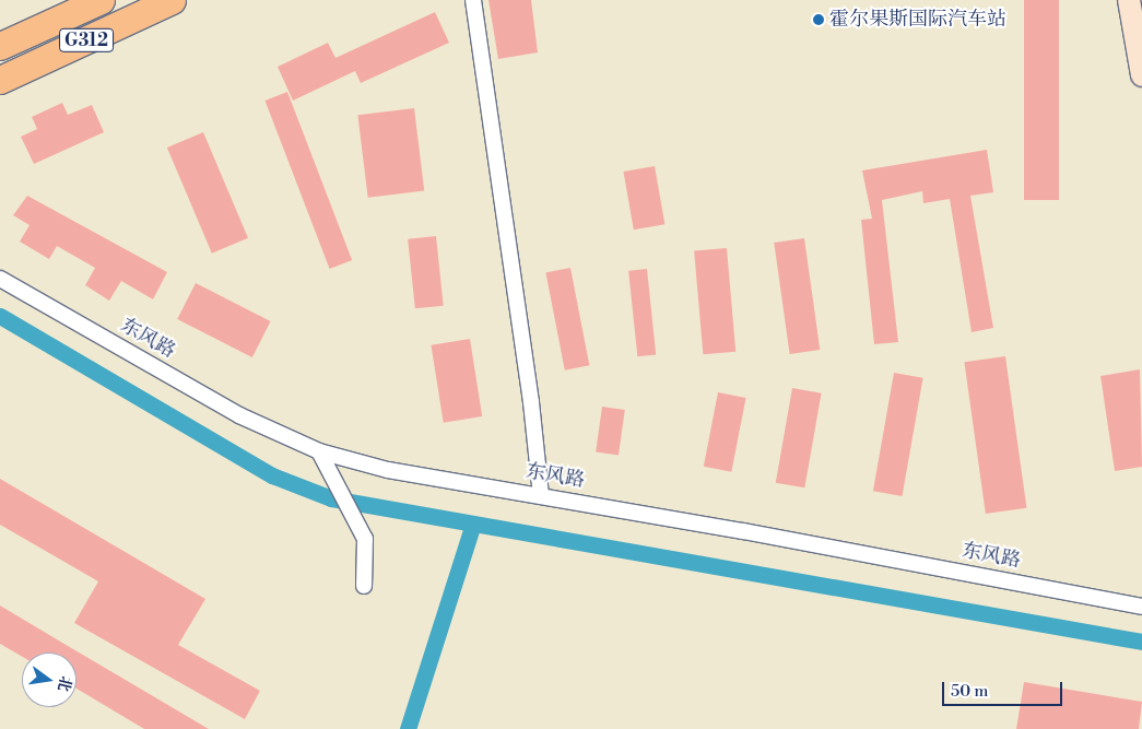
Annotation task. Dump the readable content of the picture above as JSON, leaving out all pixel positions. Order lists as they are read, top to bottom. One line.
{"streets":{"highway":["G312"],"street":["东风路"]},"places":["霍尔果斯国际汽车站"],"scale_bar":"50 m","north":"right"}
